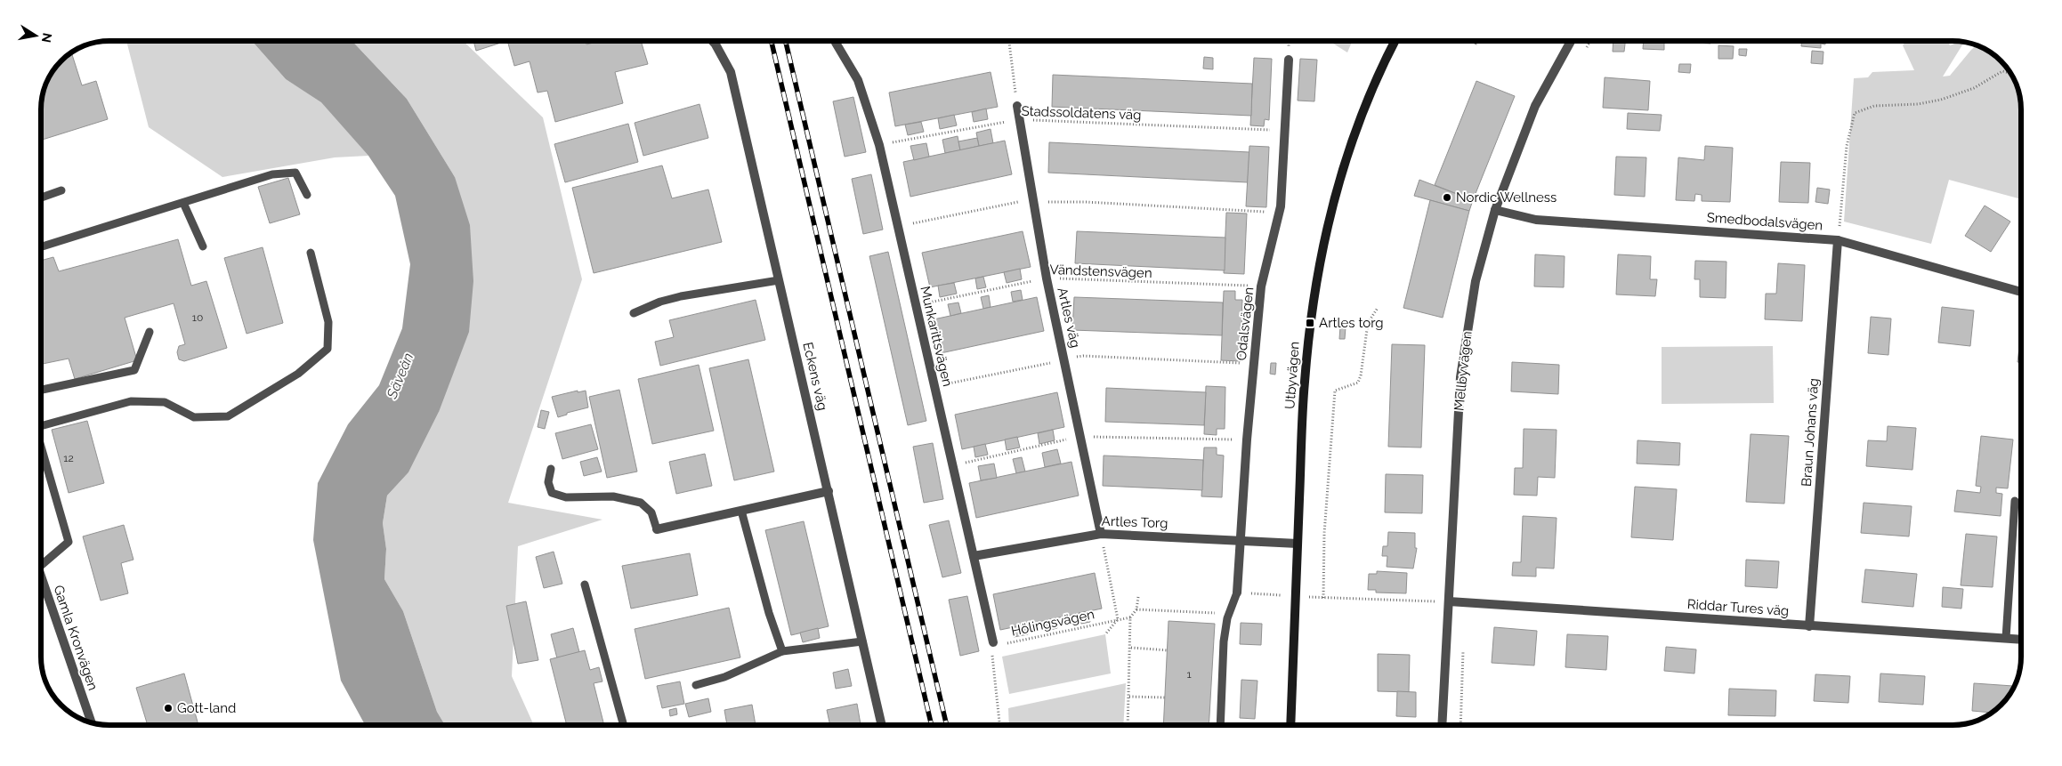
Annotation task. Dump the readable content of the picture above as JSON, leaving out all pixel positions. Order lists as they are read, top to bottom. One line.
{"streets":{"main road":["Utbyvägen"],"street":["Smedbodalsvägen","Artles väg","Odalsvägen","Munkarittsvägen","Mellbyvägen","Eckens väg","Braun Johans väg","Artles Torg","Riddar Tures väg","Gamla Kronvägen"],"path":["Stadssoldatens väg","Vändstensvägen","Hölingsvägen"]},"crossings":[["Stadssoldatens väg","Artles väg"],["Stadssoldatens väg","Odalsvägen"],["Stadssoldatens väg","Munkarittsvägen"],["Smedbodalsvägen","Mellbyvägen"],["Smedbodalsvägen","Braun Johans väg"],["Vändstensvägen","Artles väg"],["Vändstensvägen","Odalsvägen"],["Vändstensvägen","Munkarittsvägen"],["Artles väg","Artles Torg"],["Odalsvägen","Artles Torg"],["Munkarittsvägen","Artles Torg"],["Munkarittsvägen","Hölingsvägen"],["Mellbyvägen","Riddar Tures väg"],["Utbyvägen","Artles Torg"],["Braun Johans väg","Riddar Tures väg"]],"water":["Säveån"],"places":{"other":["Nordic Wellness","Gott-land"],"transit":["Artles torg"]},"house_numbers":["10","12","1"],"north":"right"}
